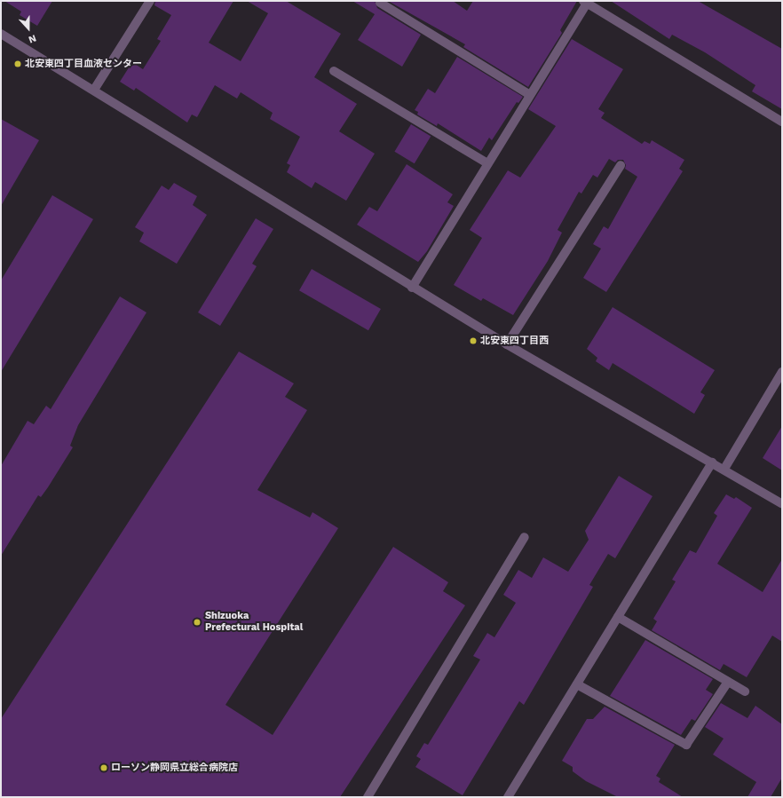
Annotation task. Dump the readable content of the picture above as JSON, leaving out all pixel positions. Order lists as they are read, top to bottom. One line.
{"places":["北安東四丁目血液センター","北安東四丁目西","Shizuoka Prefectural Hospital","ローソン静岡県立総合病院店"],"north":"bottom"}
